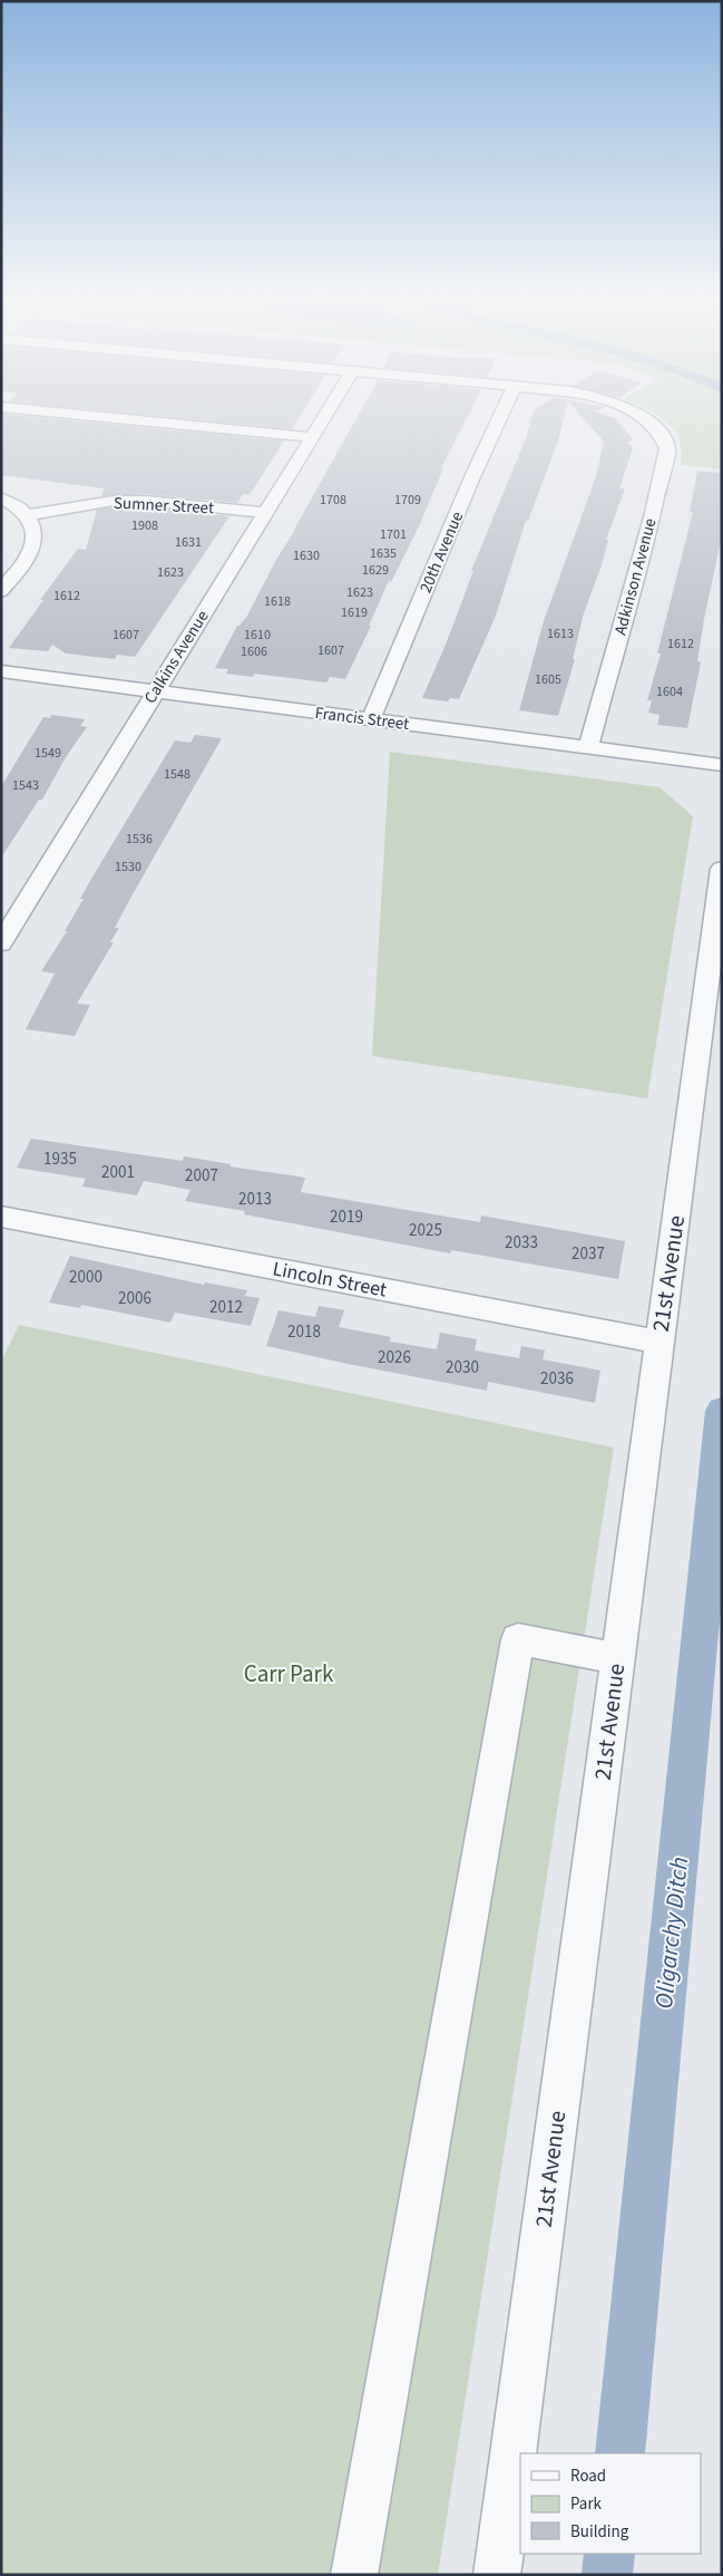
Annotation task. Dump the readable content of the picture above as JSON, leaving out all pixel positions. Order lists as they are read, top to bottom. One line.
{"streets":{"street":["Sumner Street","20th Avenue","Adkinson Avenue","Calkins Avenue","Francis Street","21st Avenue","Lincoln Street"]},"crossings":[["Sumner Street","Calkins Avenue"],["20th Avenue","Francis Street"],["Adkinson Avenue","Francis Street"],["Calkins Avenue","Francis Street"],["21st Avenue","Lincoln Street"]],"water":["Oligarchy Ditch"],"parks":["Carr Park"],"house_numbers":["1708","1709","1908","1701","1631","1635","1630","1629","1623","1623","1612","1618","1619","1613","1607","1610","1612","1607","1606","1605","1604","1549","1548","1543","1536","1530","1935","2001","2007","2013","2019","2025","2033","2037","2000","2006","2012","2018","2026","2030","2036"],"legend":["Road","Park","Building"]}
